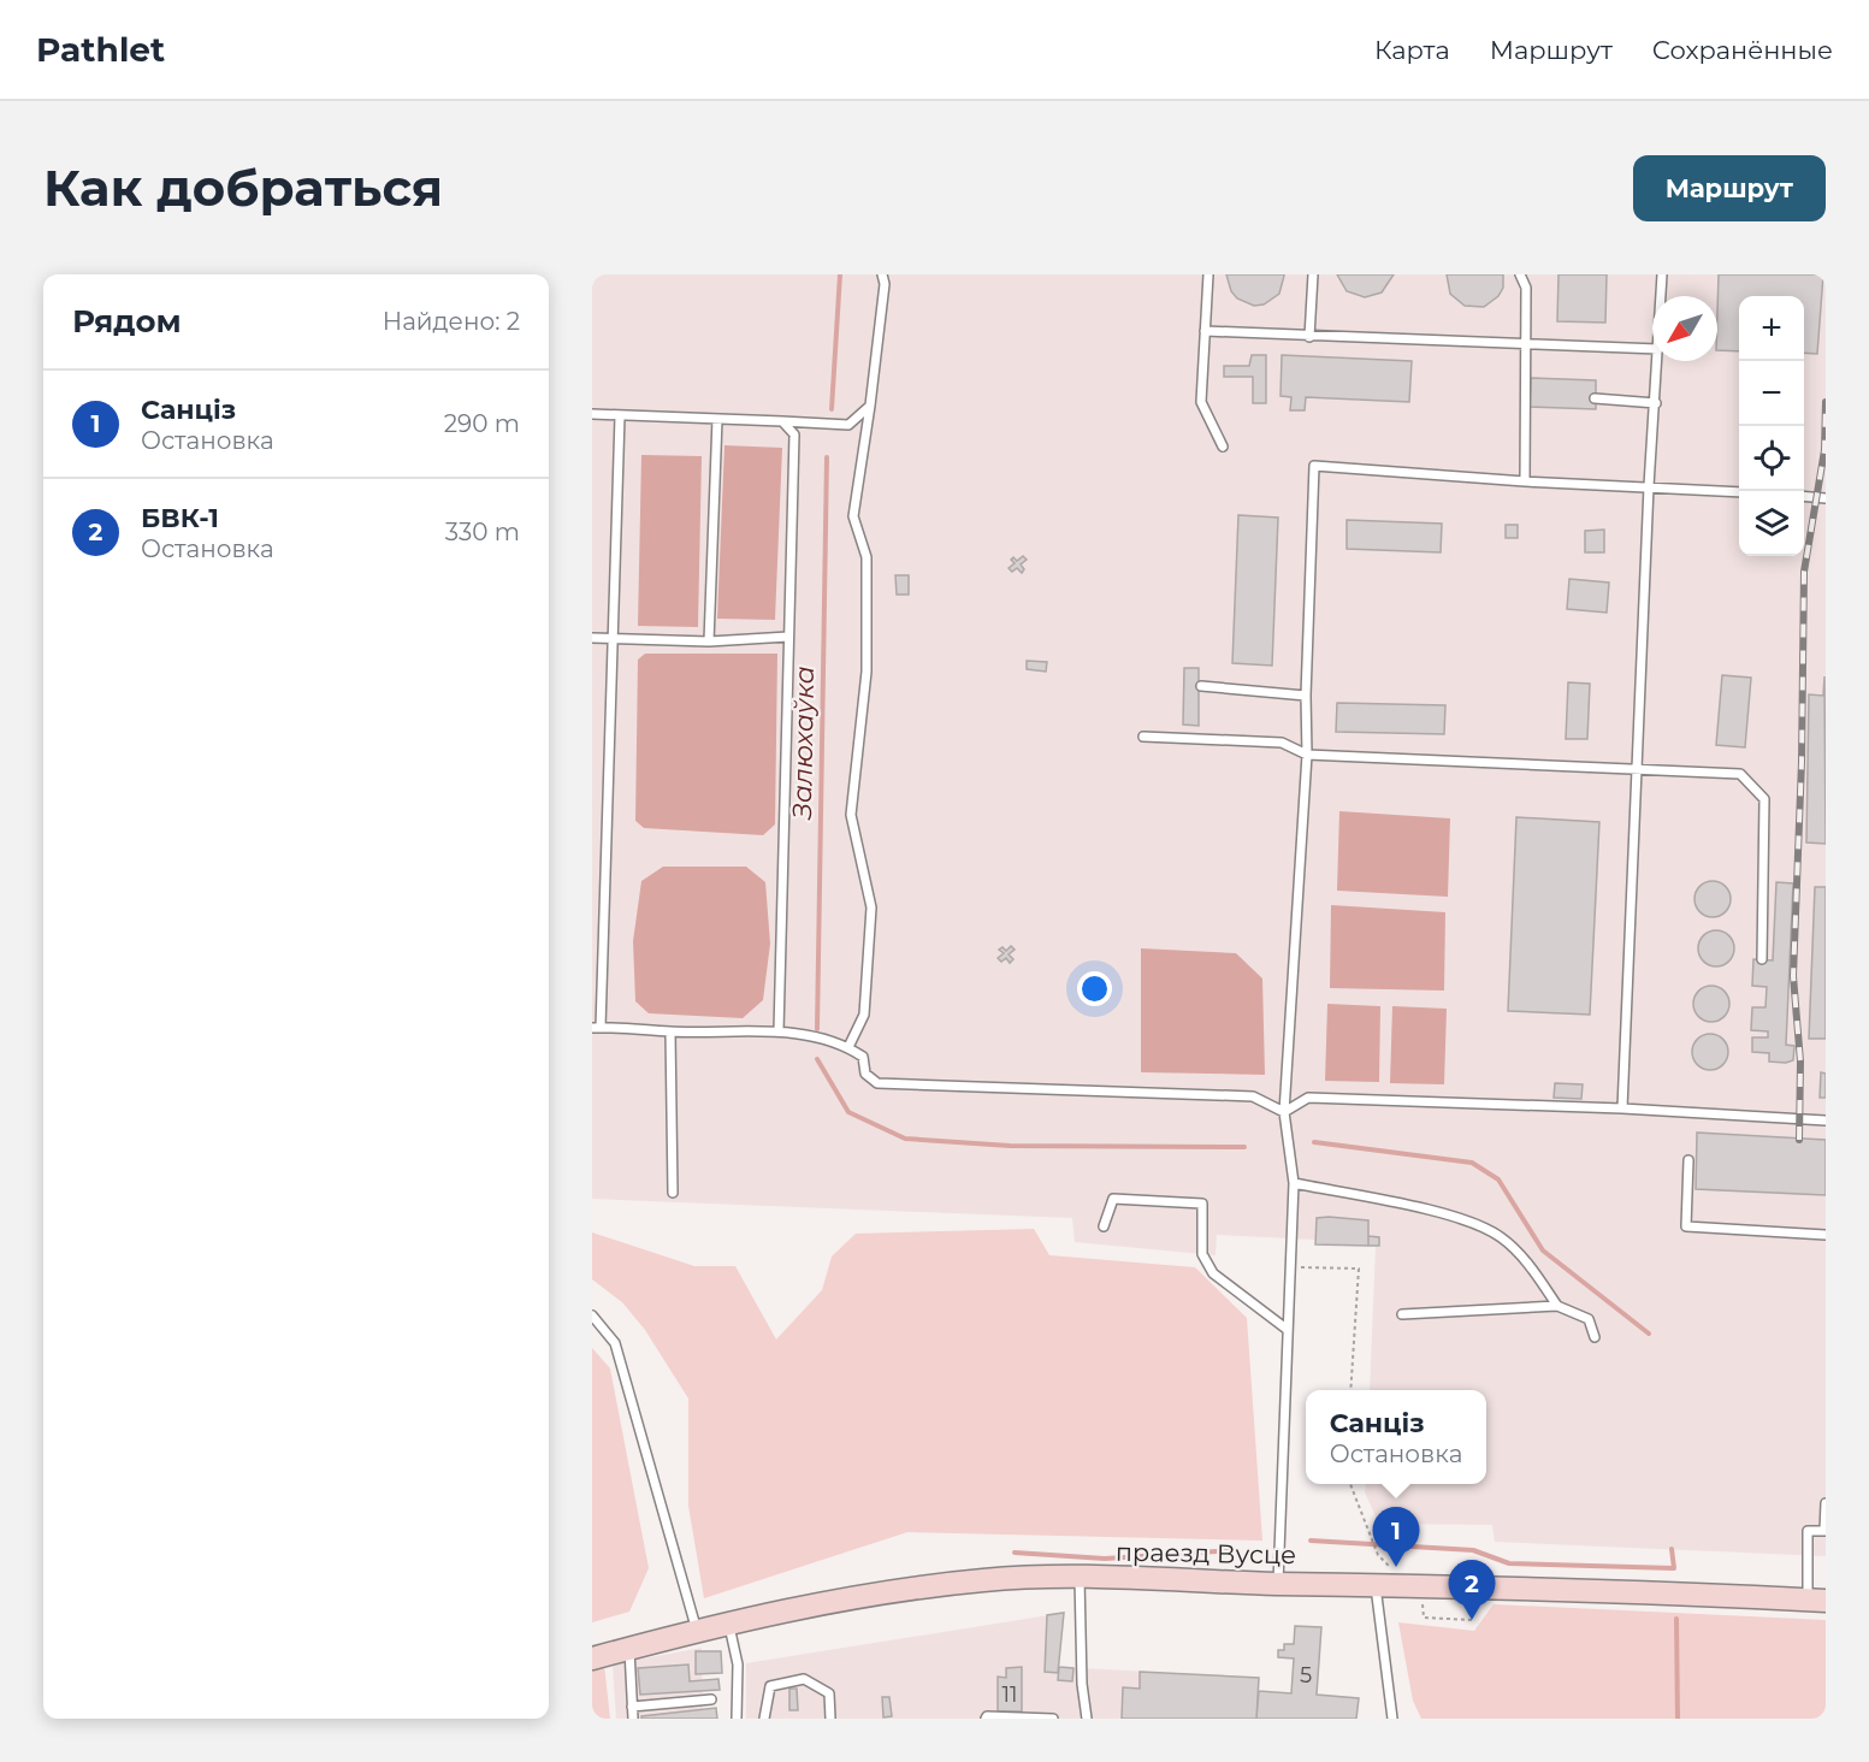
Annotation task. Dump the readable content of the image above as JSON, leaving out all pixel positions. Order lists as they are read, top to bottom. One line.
{"streets":{"street":["праезд Вусце"]},"water":["Залюхаўка"],"house_numbers":["5","11"],"north":"bottom left","page":{"header":"Pathlet","nav":["Карта","Маршрут","Сохранённые"],"buttons":"Маршрут","title":"Как добраться","heading":["Рядом","Найдено: 2"],"map_buttons":["+","−"],"list":[{"mark":"1","name":"Санціз","note":"Остановка","value":"290 m"},{"mark":"2","name":"БВК-1","note":"Остановка","value":"330 m"}],"popup":["Санціз","Остановка"],"pins":["1","2"]}}
